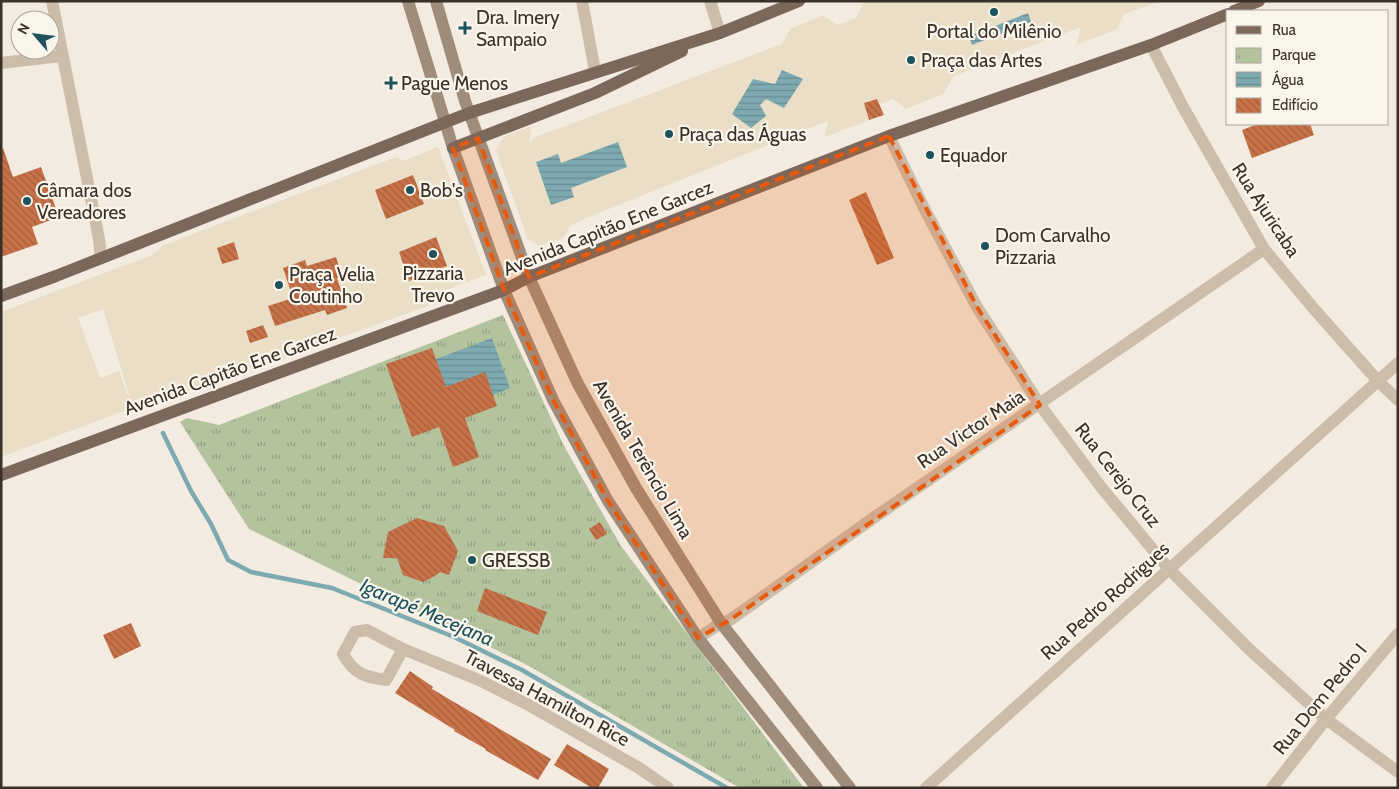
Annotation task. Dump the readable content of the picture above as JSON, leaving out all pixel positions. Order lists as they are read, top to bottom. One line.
{"streets":{"main road":["Avenida Capitão Ene Garcez","Avenida Terêncio Lima"],"street":["Rua Ajuricaba","Rua Victor Maia","Rua Cerejo Cruz","Rua Pedro Rodrigues","Travessa Hamilton Rice","Rua Dom Pedro I"]},"crossings":[["Rua Ajuricaba","Avenida Capitão Ene Garcez"],["Rua Ajuricaba","Rua Victor Maia"],["Rua Ajuricaba","Rua Pedro Rodrigues"],["Avenida Capitão Ene Garcez","Avenida Terêncio Lima"],["Avenida Capitão Ene Garcez","Rua Cerejo Cruz"],["Rua Victor Maia","Avenida Terêncio Lima"],["Rua Victor Maia","Rua Cerejo Cruz"],["Rua Cerejo Cruz","Rua Pedro Rodrigues"],["Rua Cerejo Cruz","Rua Dom Pedro I"]],"water":["Igarapé Mecejana"],"places":{"other":["Portal do Milênio","Praça das Artes","Praça das Águas","Equador","Bob's","Câmara dos Vereadores","Dom Carvalho Pizzaria","Pizzaria Trevo","Praça Velia Coutinho","GRESSB"],"health":["Dra. Imery Sampaio","Pague Menos"]},"legend":["Rua","Parque","Água","Edifício"],"north":"top left"}
